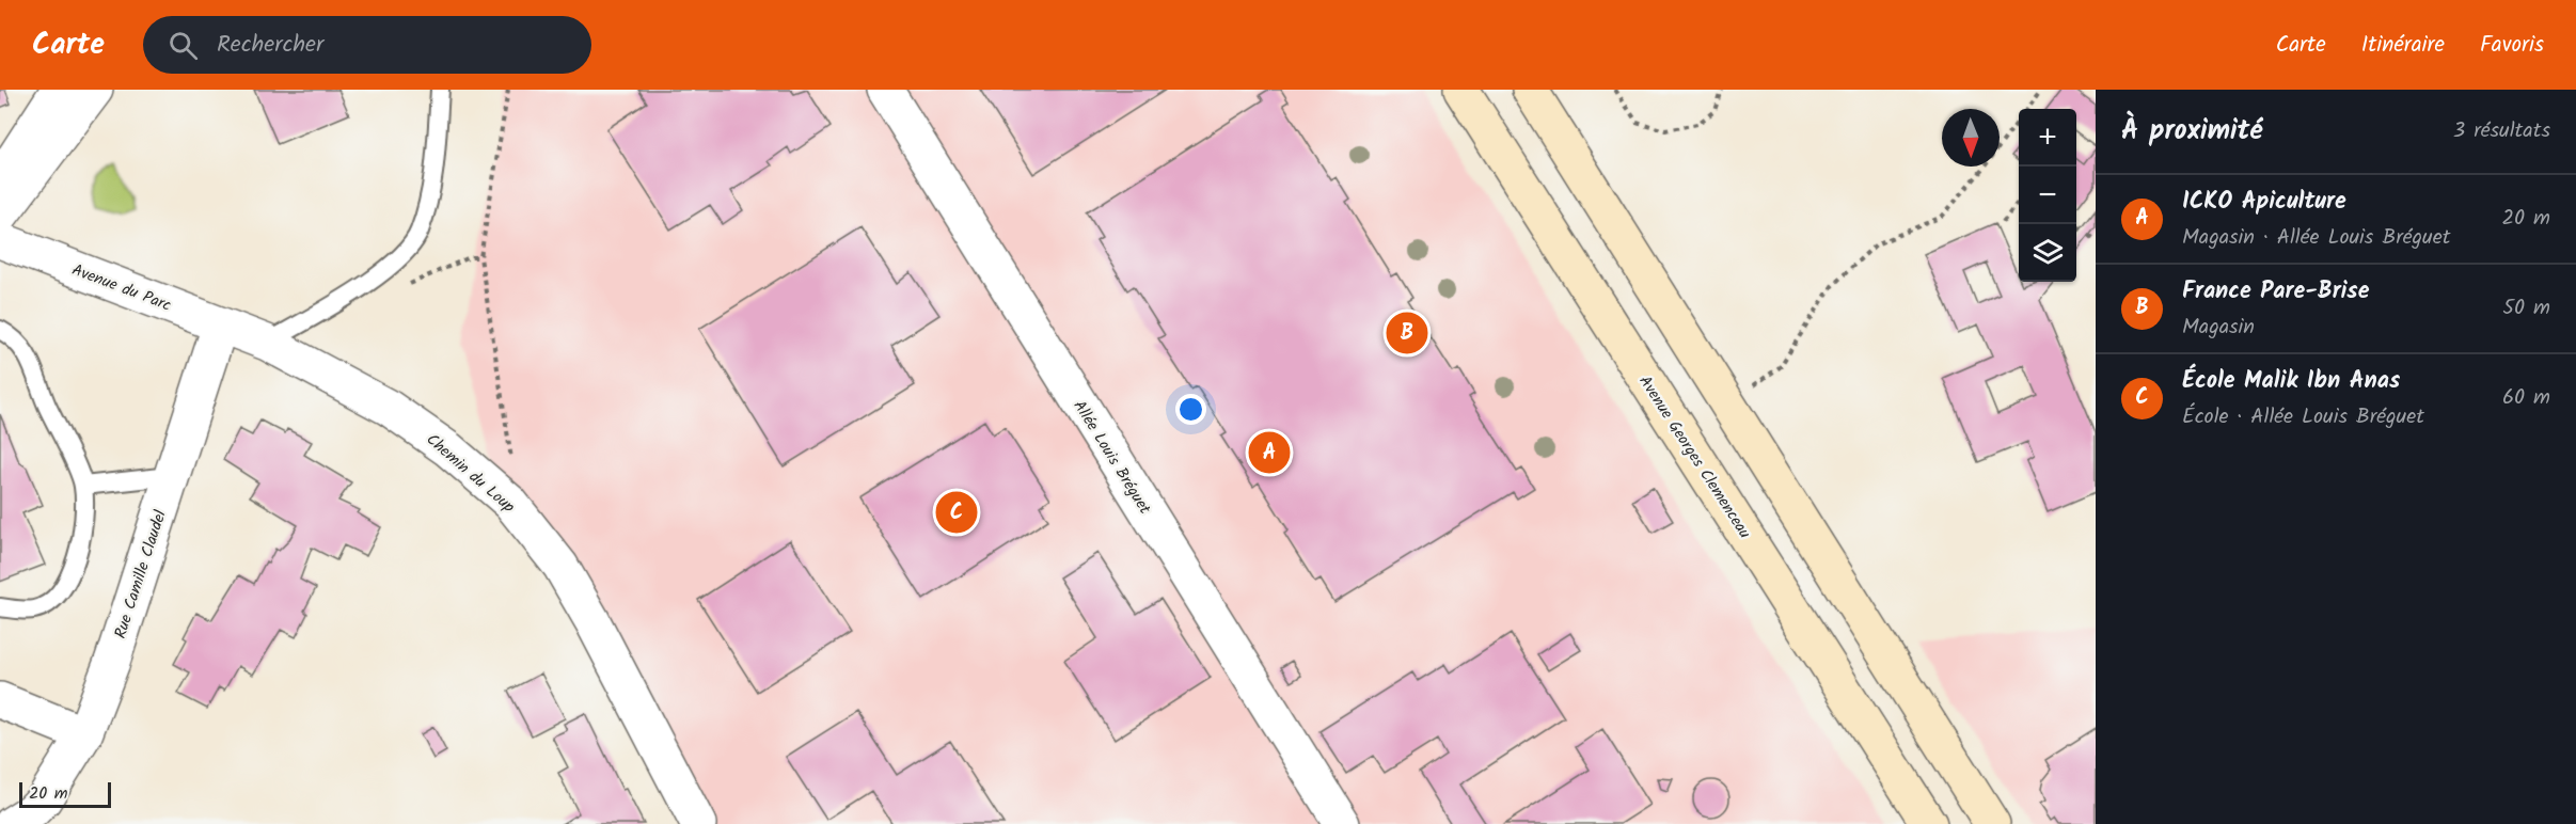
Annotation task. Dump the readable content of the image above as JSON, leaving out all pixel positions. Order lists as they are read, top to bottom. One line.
{"streets":{"main road":["Avenue Georges Clemenceau"],"street":["Avenue du Parc","Allée Louis Bréguet","Chemin du Loup","Rue Camille Claudel"]},"crossings":[["Avenue du Parc","Chemin du Loup"],["Avenue du Parc","Rue Camille Claudel"],["Chemin du Loup","Rue Camille Claudel"]],"scale_bar":"20 m","north":"bottom","page":{"header":"Carte","search":"Rechercher","nav":["Carte","Itinéraire","Favoris"],"heading":["À proximité","3 résultats"],"map_buttons":["+","−"],"list":[{"mark":"A","name":"ICKO Apiculture","note":"Magasin · Allée Louis Bréguet","value":"20 m"},{"mark":"B","name":"France Pare-Brise","note":"Magasin","value":"50 m"},{"mark":"C","name":"École Malik Ibn Anas","note":"École · Allée Louis Bréguet","value":"60 m"}],"pins":["B","A","C"],"scale":"20 m"}}
